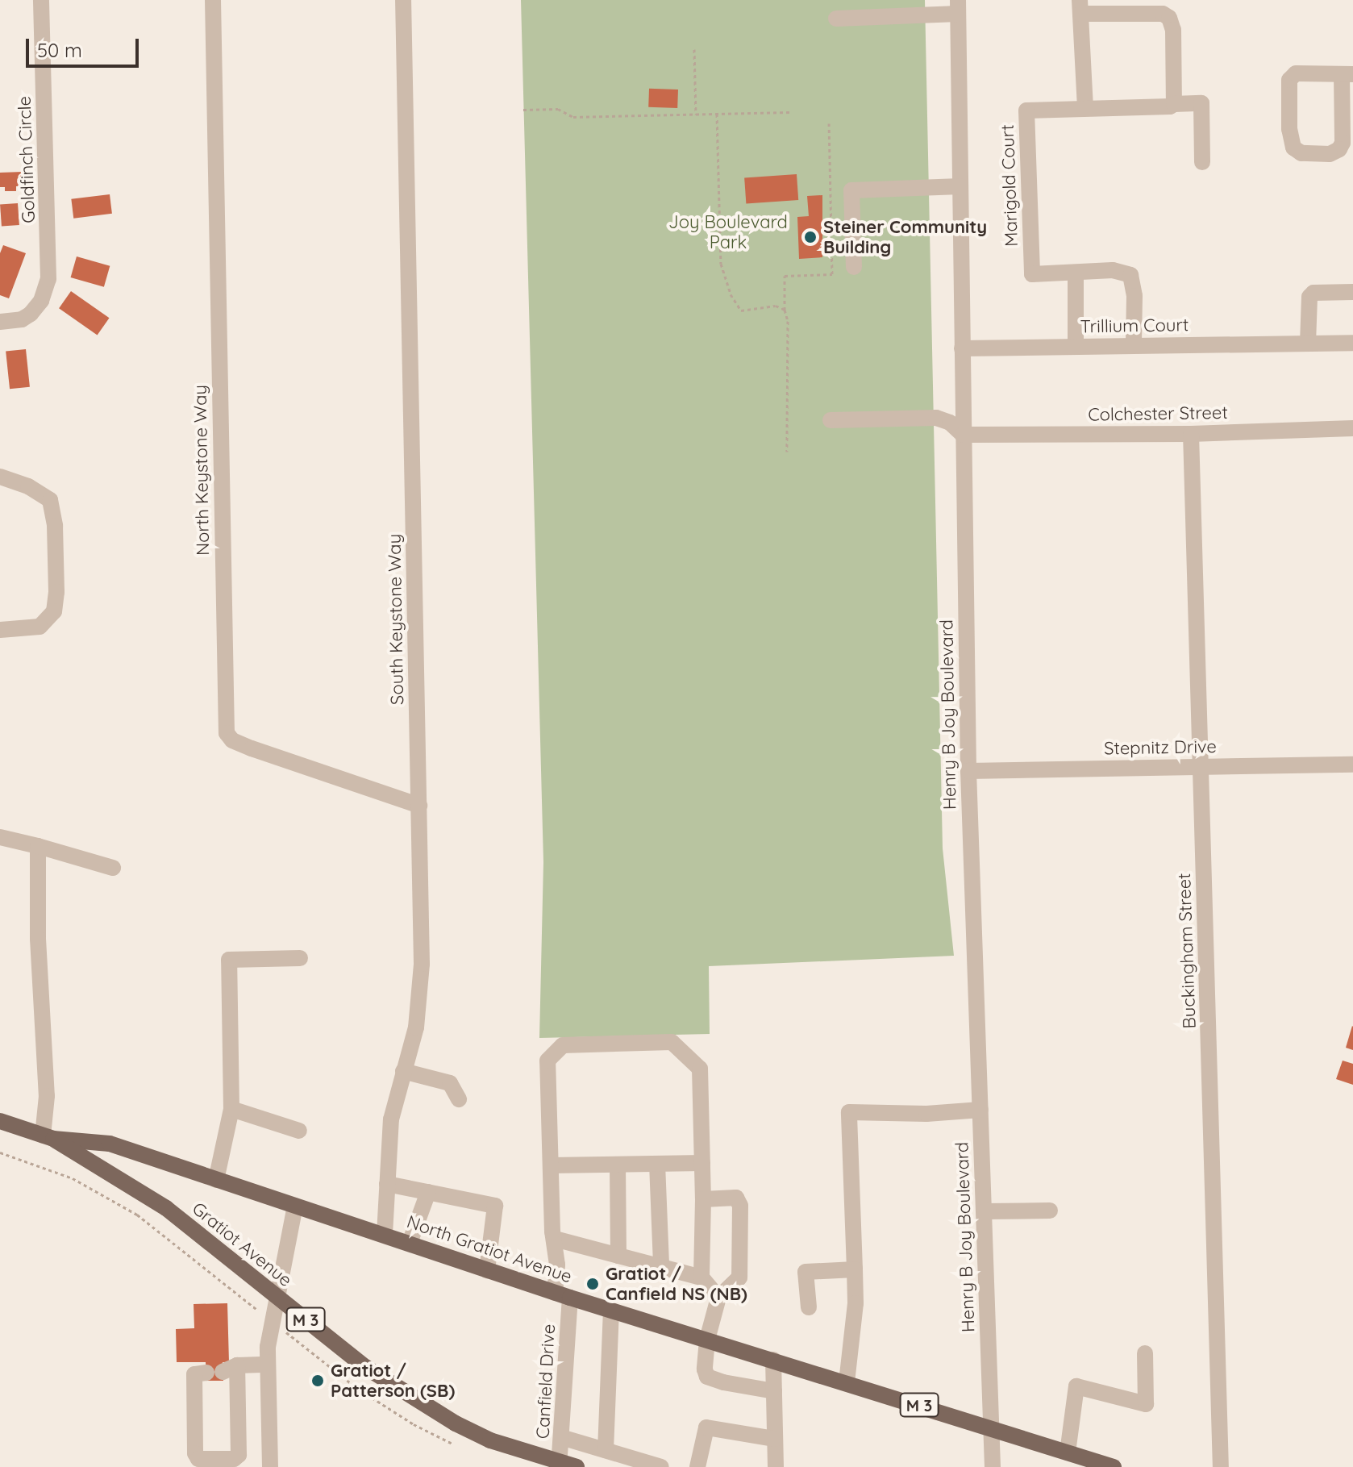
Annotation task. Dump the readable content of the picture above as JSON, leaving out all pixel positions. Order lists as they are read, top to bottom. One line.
{"streets":{"main road":["Gratiot Avenue","North Gratiot Avenue","M 3"],"street":["Goldfinch Circle","Marigold Court","Trillium Court","Colchester Street","North Keystone Way","South Keystone Way","Henry B Joy Boulevard","Stepnitz Drive","Buckingham Street","Canfield Drive"]},"crossings":[["Marigold Court","Trillium Court"],["Trillium Court","Henry B Joy Boulevard"],["Colchester Street","Henry B Joy Boulevard"],["Colchester Street","Buckingham Street"],["North Keystone Way","South Keystone Way"],["South Keystone Way","North Gratiot Avenue"],["Henry B Joy Boulevard","Stepnitz Drive"],["Henry B Joy Boulevard","North Gratiot Avenue"],["Stepnitz Drive","Buckingham Street"],["Gratiot Avenue","North Gratiot Avenue"],["Gratiot Avenue","Canfield Drive"],["North Gratiot Avenue","Canfield Drive"]],"parks":["Joy Boulevard Park"],"places":["Steiner Community Building","Gratiot / Canfield NS (NB)","Gratiot / Patterson (SB)"],"scale_bar":"50 m"}
